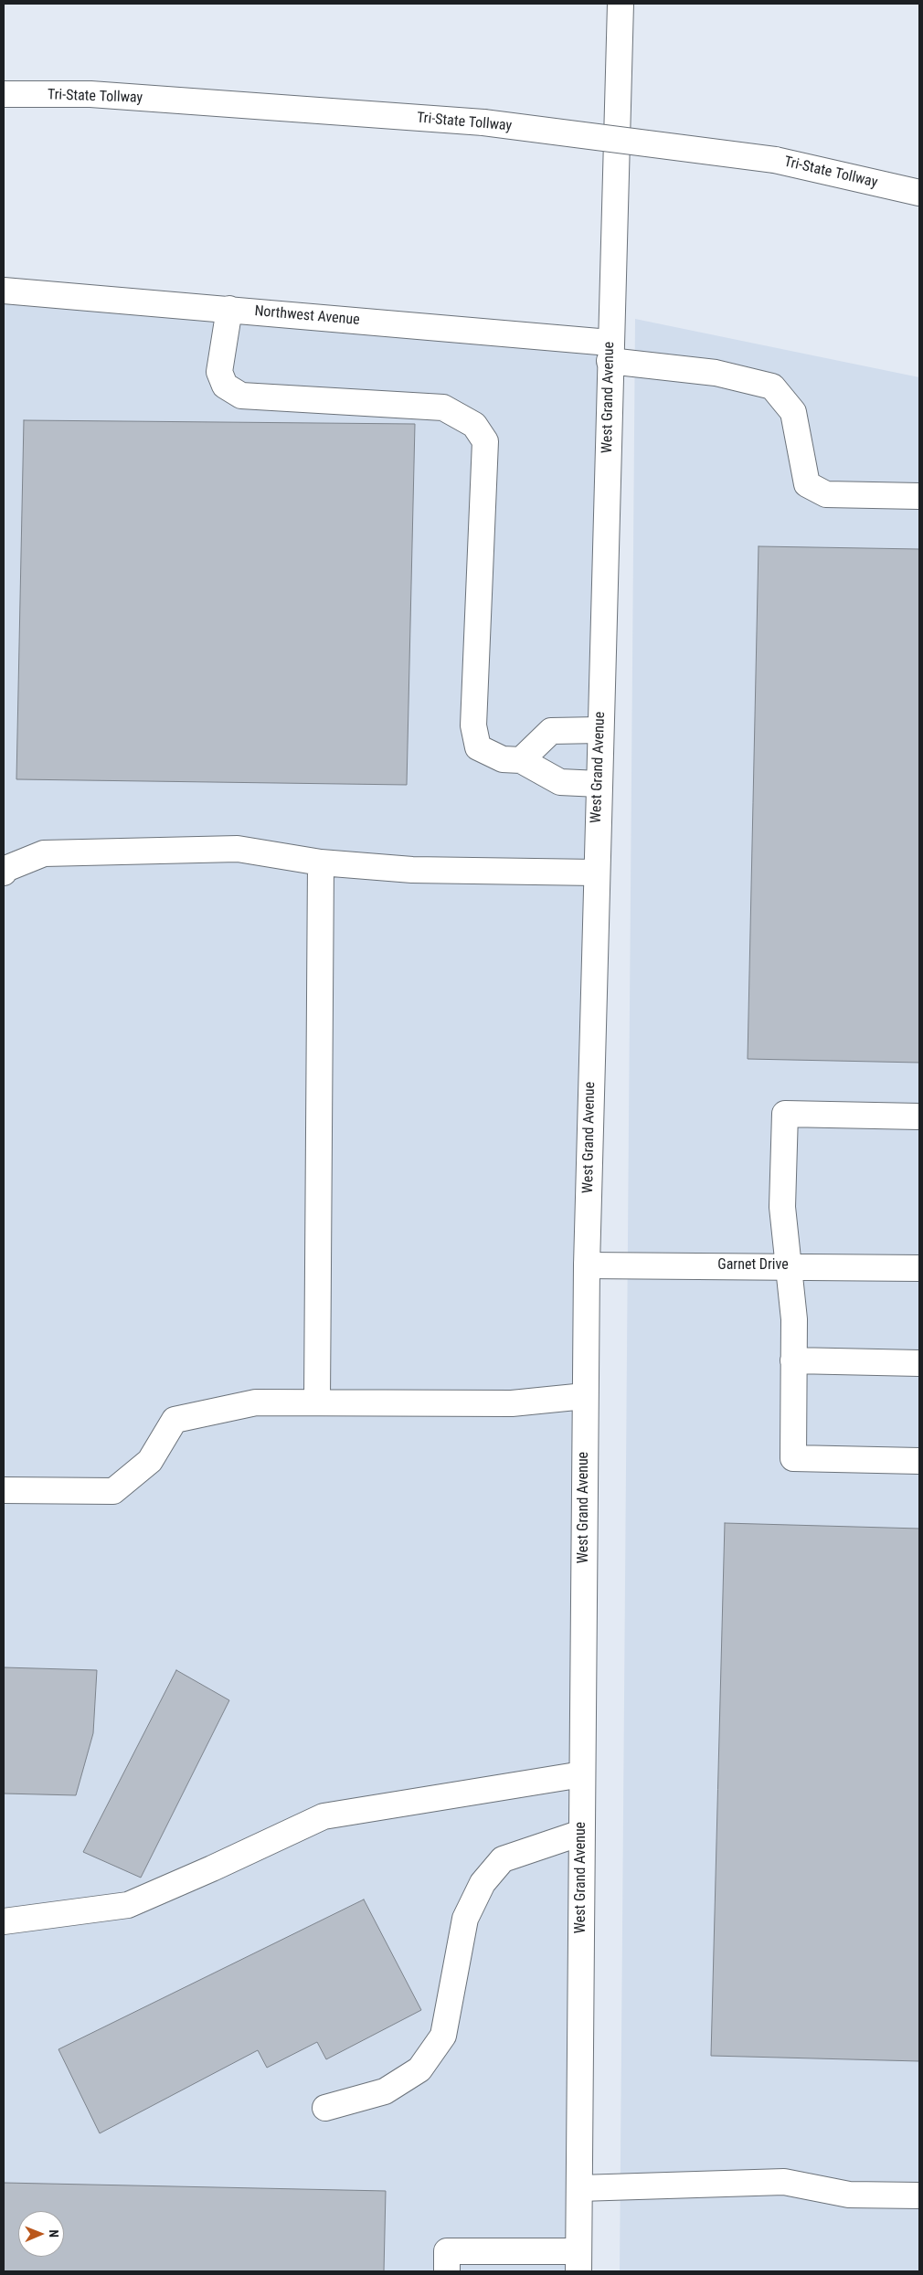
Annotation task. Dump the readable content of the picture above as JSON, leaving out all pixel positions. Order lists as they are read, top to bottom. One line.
{"streets":{"main road":["Tri-State Tollway","Northwest Avenue","West Grand Avenue","Garnet Drive"]},"crossings":[["Northwest Avenue","West Grand Avenue"],["West Grand Avenue","Garnet Drive"]],"north":"right"}
